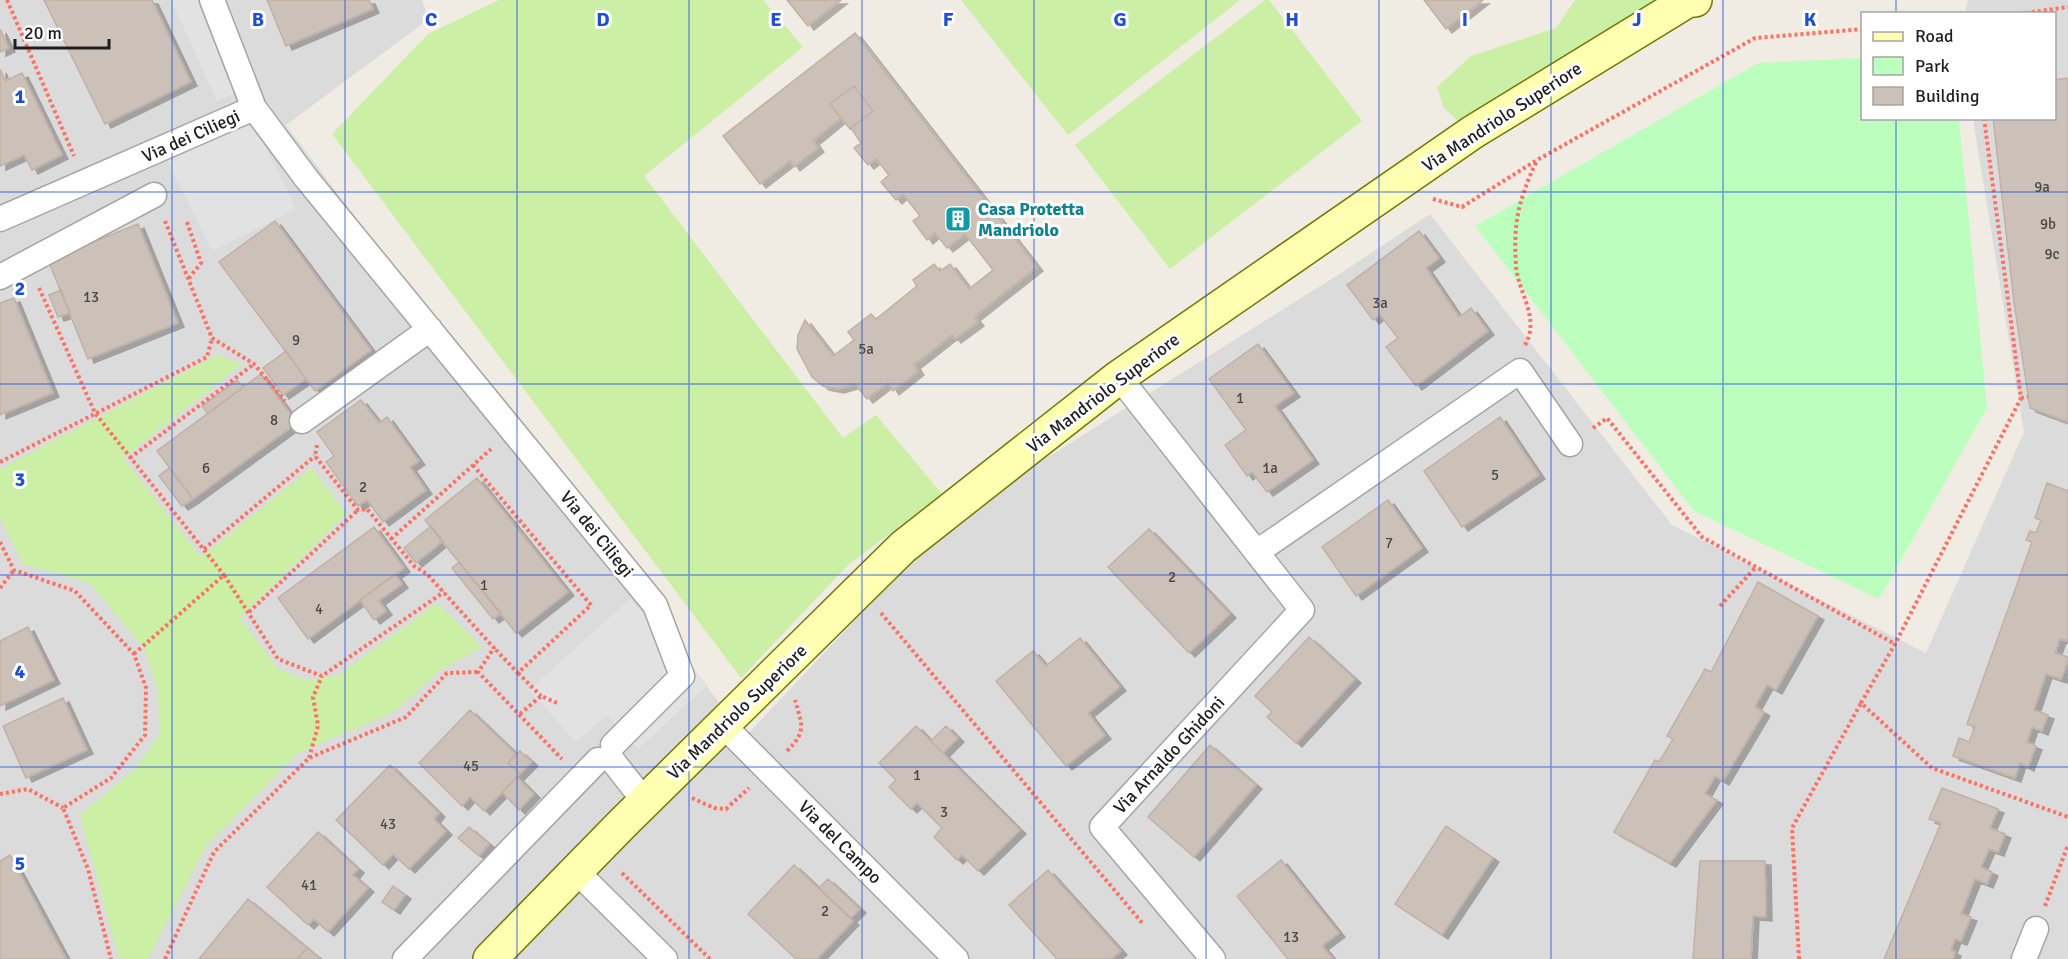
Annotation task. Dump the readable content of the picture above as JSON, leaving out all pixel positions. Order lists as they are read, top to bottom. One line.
{"streets":{"street":["Via Mandriolo Superiore","Via dei Ciliegi","Via Arnaldo Ghidoni","Via del Campo"]},"crossings":[["Via Mandriolo Superiore","Via Arnaldo Ghidoni"],["Via Mandriolo Superiore","Via del Campo"]],"places":{"building":["Casa Protetta Mandriolo"]},"house_numbers":["9a","9b","9c","13","3a","9","5a","1","8","6","1a","5","2","7","2","1","4","45","1","3","43","41","2","13"],"legend":["Road","Park","Building"],"scale_bar":"20 m","grid":{"columns":["B","C","D","E","F","G","H","I","J","K"],"rows":["1","2","3","4","5"]}}
